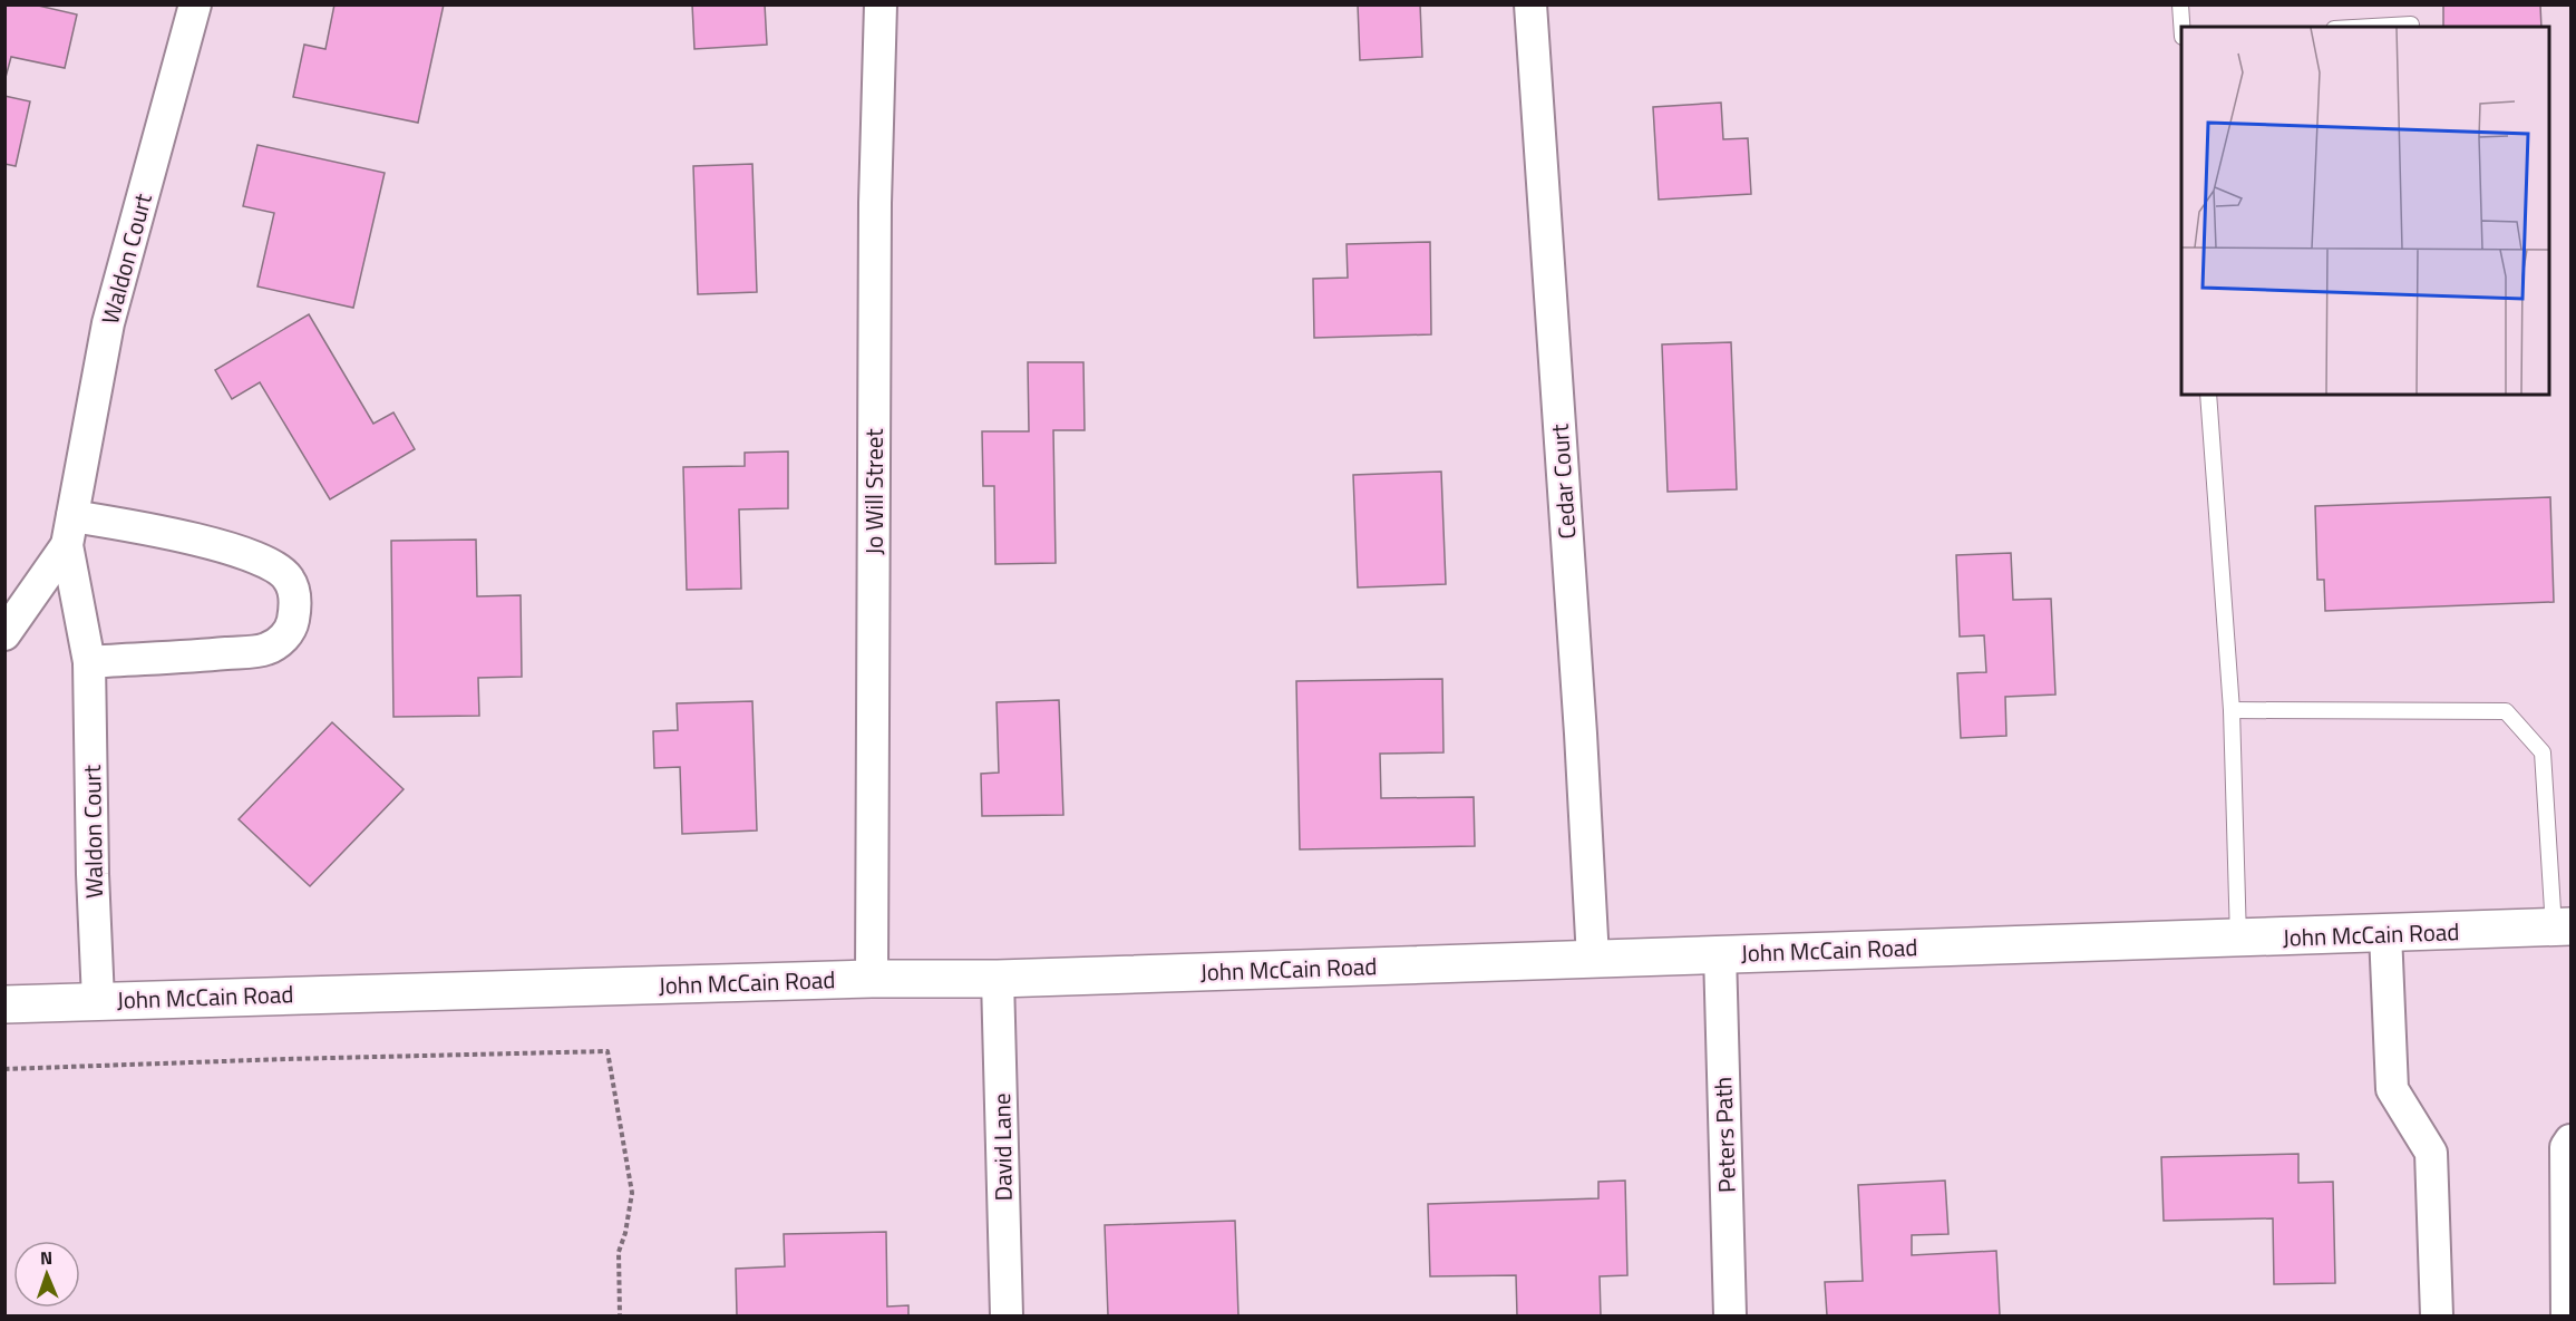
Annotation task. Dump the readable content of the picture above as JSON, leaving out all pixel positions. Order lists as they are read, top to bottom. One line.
{"streets":{"main road":["John McCain Road"],"street":["Waldon Court","Cedar Court","Jo Will Street","Peters Path","David Lane"]},"crossings":[["Waldon Court","John McCain Road"],["Cedar Court","John McCain Road"],["Jo Will Street","John McCain Road"],["John McCain Road","Peters Path"],["John McCain Road","David Lane"]],"north":"top"}
